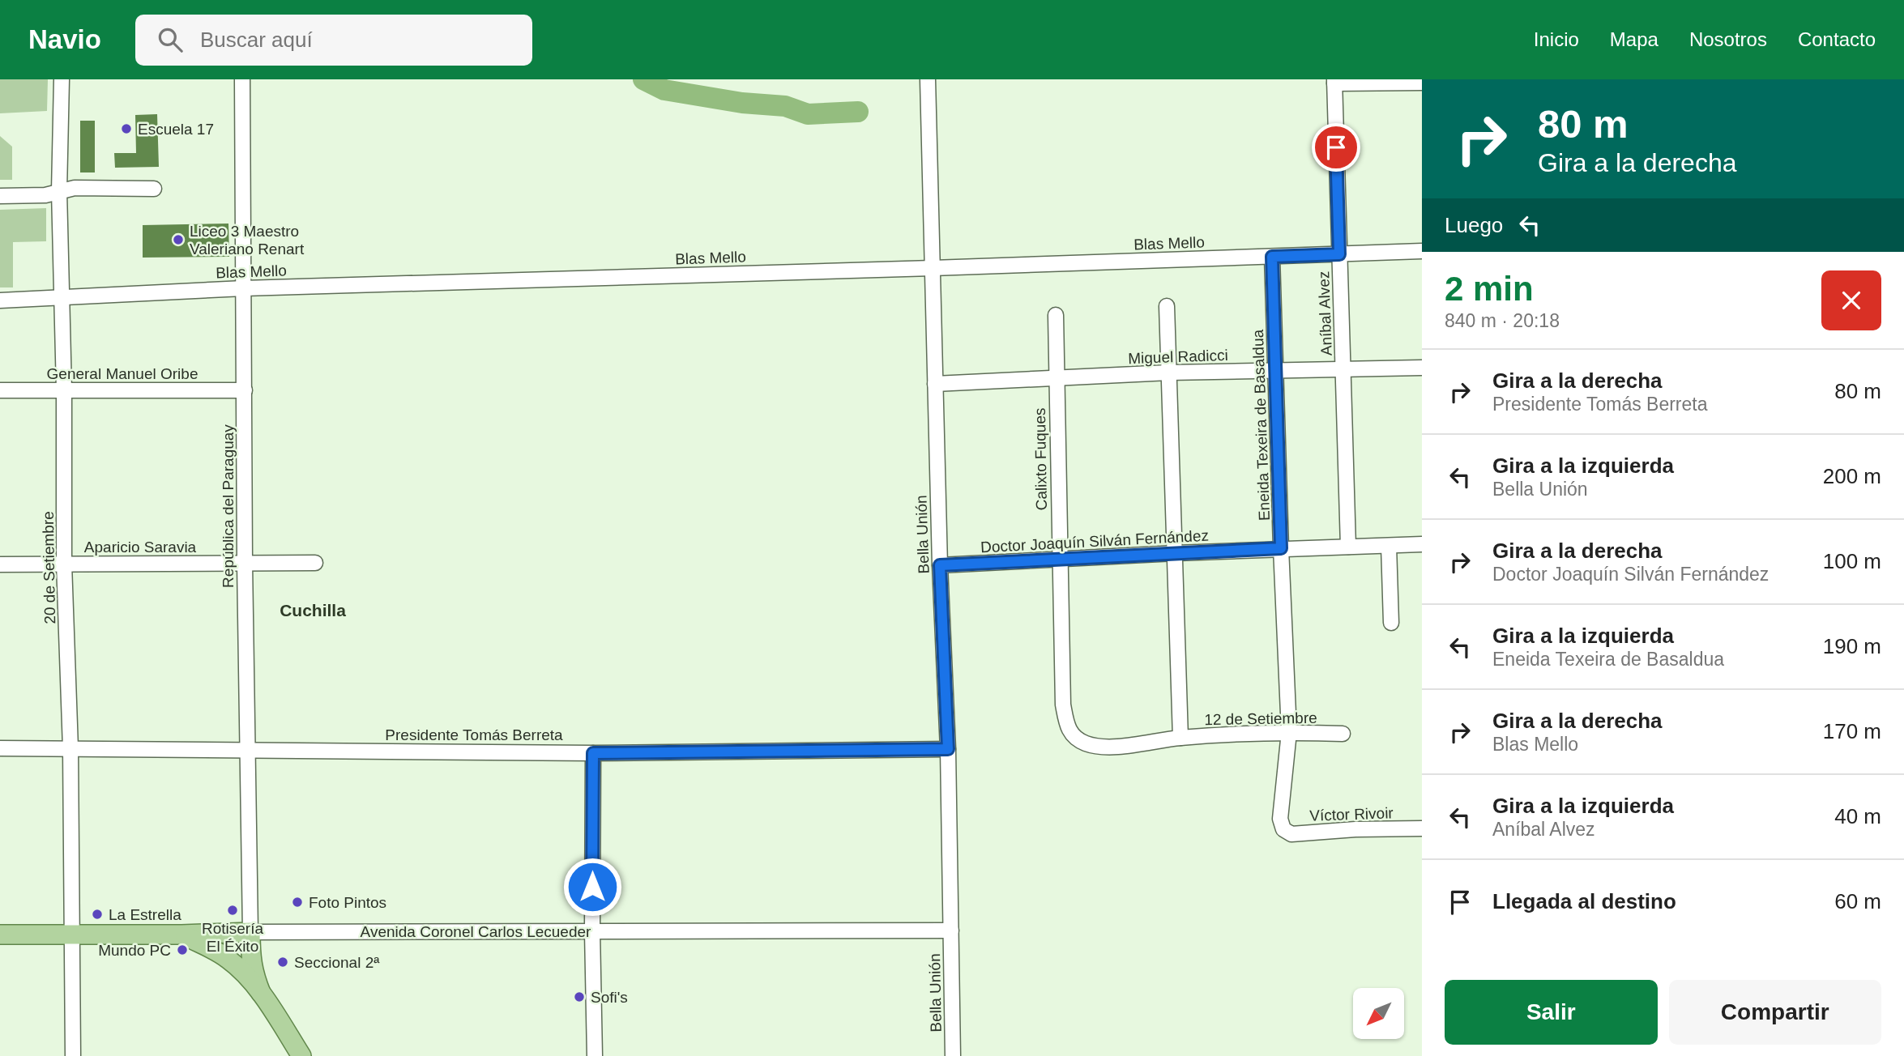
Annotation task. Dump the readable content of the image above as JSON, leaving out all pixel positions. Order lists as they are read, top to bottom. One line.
{"streets":{"main road":["Avenida Coronel Carlos Lecueder"],"street":["Blas Mello","Aníbal Alvez","Miguel Radicci","General Manuel Oribe","Eneida Texeira de Basaldua","Calixto Fuques","República del Paraguay","Bella Unión","Doctor Joaquín Silván Fernández","Aparicio Saravia","20 de Setiembre","12 de Setiembre","Presidente Tomás Berreta","Víctor Rivoir"]},"crossings":[["Blas Mello","Aníbal Alvez"],["Blas Mello","Eneida Texeira de Basaldua"],["Blas Mello","República del Paraguay"],["Blas Mello","Bella Unión"],["Blas Mello","20 de Setiembre"],["Aníbal Alvez","Miguel Radicci"],["Aníbal Alvez","Doctor Joaquín Silván Fernández"],["Miguel Radicci","Eneida Texeira de Basaldua"],["Miguel Radicci","Calixto Fuques"],["Miguel Radicci","Bella Unión"],["General Manuel Oribe","República del Paraguay"],["General Manuel Oribe","20 de Setiembre"],["Eneida Texeira de Basaldua","Doctor Joaquín Silván Fernández"],["Eneida Texeira de Basaldua","12 de Setiembre"],["Eneida Texeira de Basaldua","Víctor Rivoir"],["Calixto Fuques","Doctor Joaquín Silván Fernández"],["Calixto Fuques","12 de Setiembre"],["República del Paraguay","Aparicio Saravia"],["República del Paraguay","Presidente Tomás Berreta"],["República del Paraguay","Avenida Coronel Carlos Lecueder"],["Bella Unión","Doctor Joaquín Silván Fernández"],["Bella Unión","Presidente Tomás Berreta"],["Bella Unión","Avenida Coronel Carlos Lecueder"],["Aparicio Saravia","20 de Setiembre"],["20 de Setiembre","Presidente Tomás Berreta"],["20 de Setiembre","Avenida Coronel Carlos Lecueder"]],"districts":["Cuchilla"],"places":["Escuela 17","Liceo 3 Maestro Valeriano Renart","Foto Pintos","Rotisería El Éxito","La Estrella","Mundo PC","Seccional 2ª","Sofi's"],"north":"bottom left","page":{"header":"Navio","search":"Buscar aquí","nav":["Inicio","Mapa","Nosotros","Contacto"],"turn":["80 m","Gira a la derecha"],"then":"Luego","heading":["2 min","840 m · 20:18"],"list":[{"name":"Gira a la derecha","note":"Presidente Tomás Berreta","value":"80 m"},{"name":"Gira a la izquierda","note":"Bella Unión","value":"200 m"},{"name":"Gira a la derecha","note":"Doctor Joaquín Silván Fernández","value":"100 m"},{"name":"Gira a la izquierda","note":"Eneida Texeira de Basaldua","value":"190 m"},{"name":"Gira a la derecha","note":"Blas Mello","value":"170 m"},{"name":"Gira a la izquierda","note":"Aníbal Alvez","value":"40 m"},{"name":"Llegada al destino","value":"60 m"}],"buttons":["Salir","Compartir"]}}
